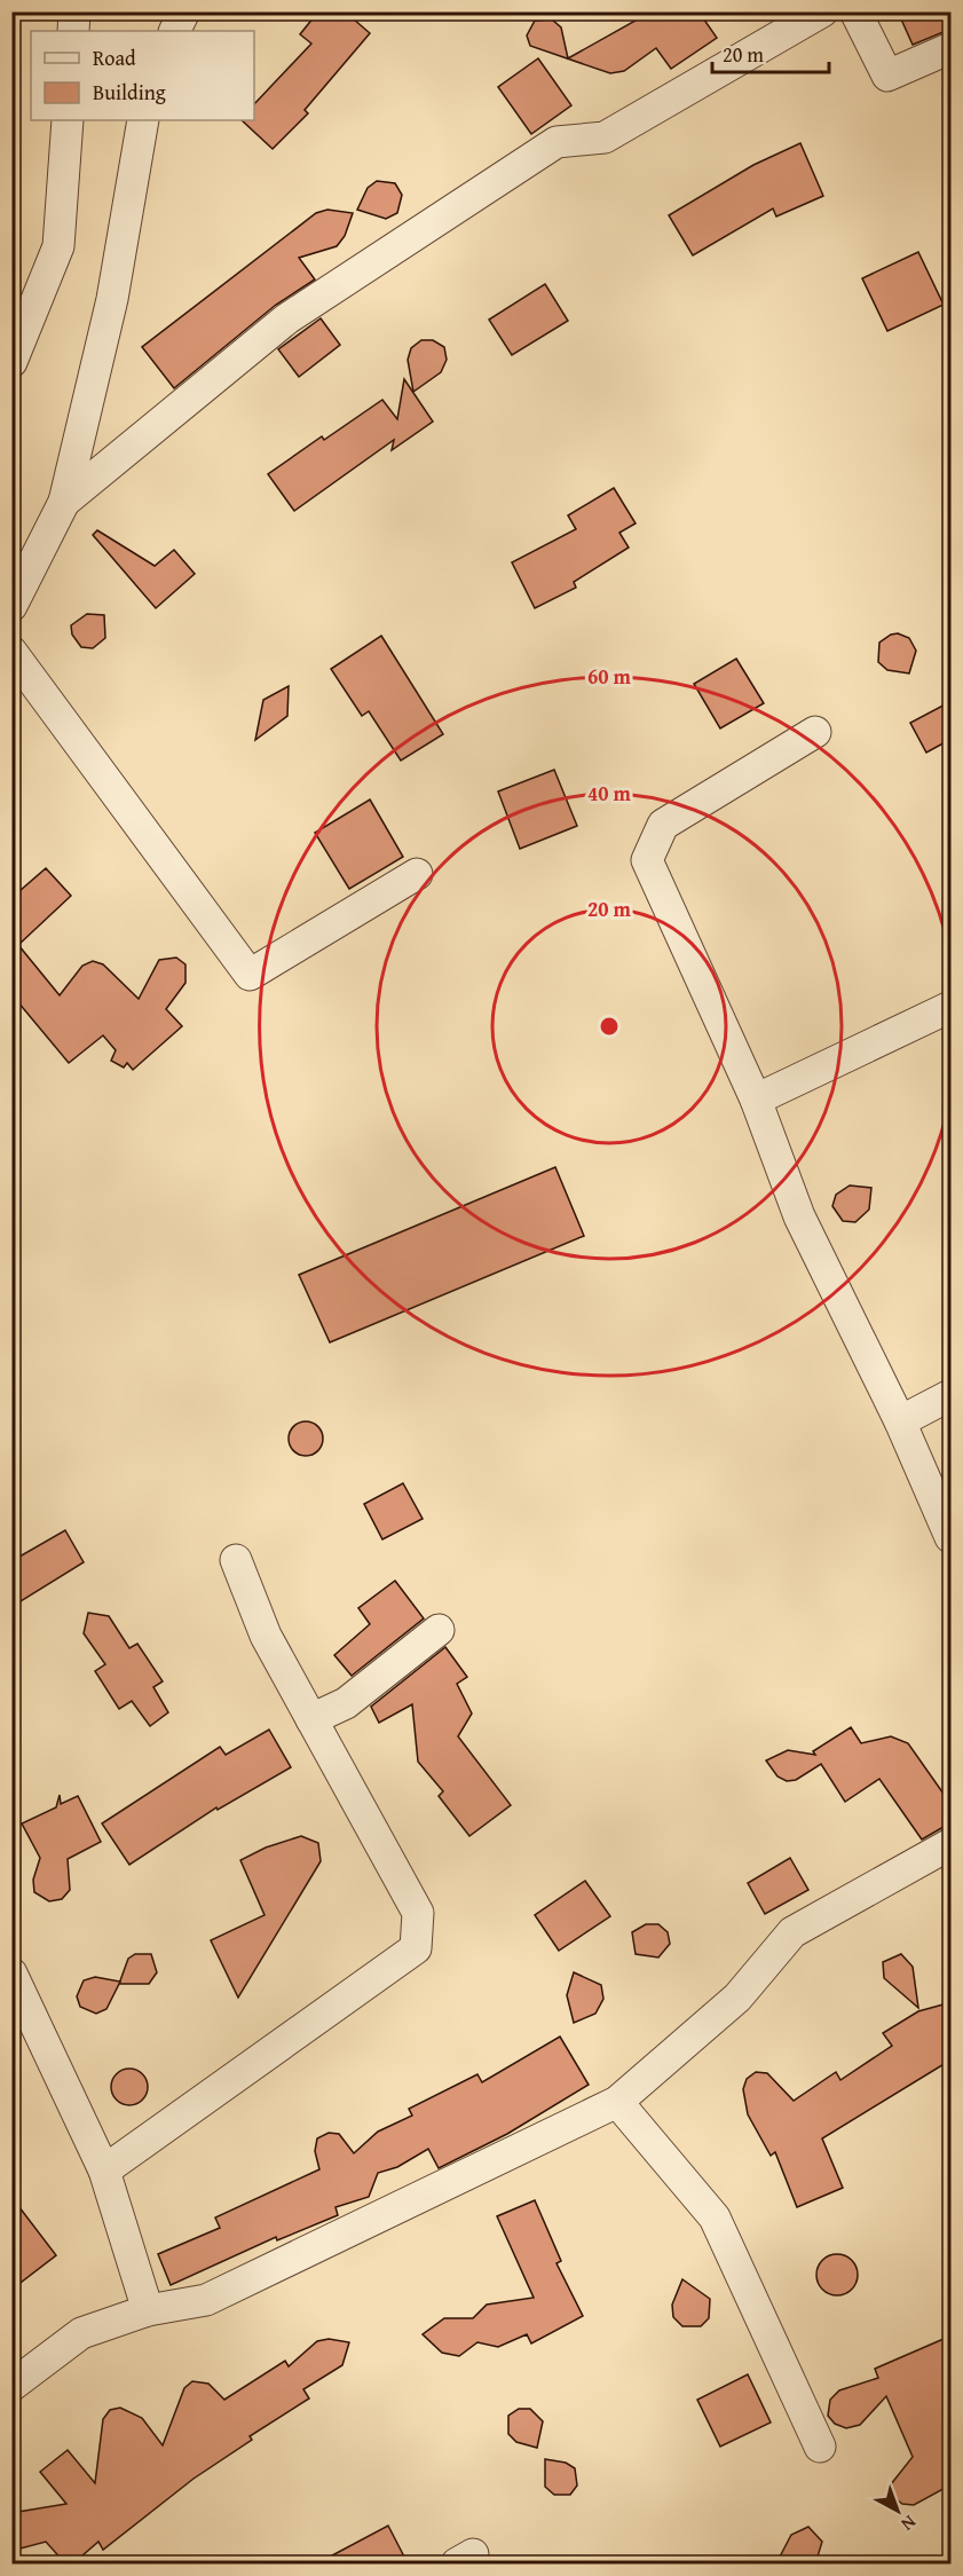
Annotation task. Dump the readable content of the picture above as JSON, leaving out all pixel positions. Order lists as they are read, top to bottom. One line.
{"legend":["Road","Building"],"scale_bar":"20 m","north":"bottom right","rings":["60 m","40 m","20 m"]}
